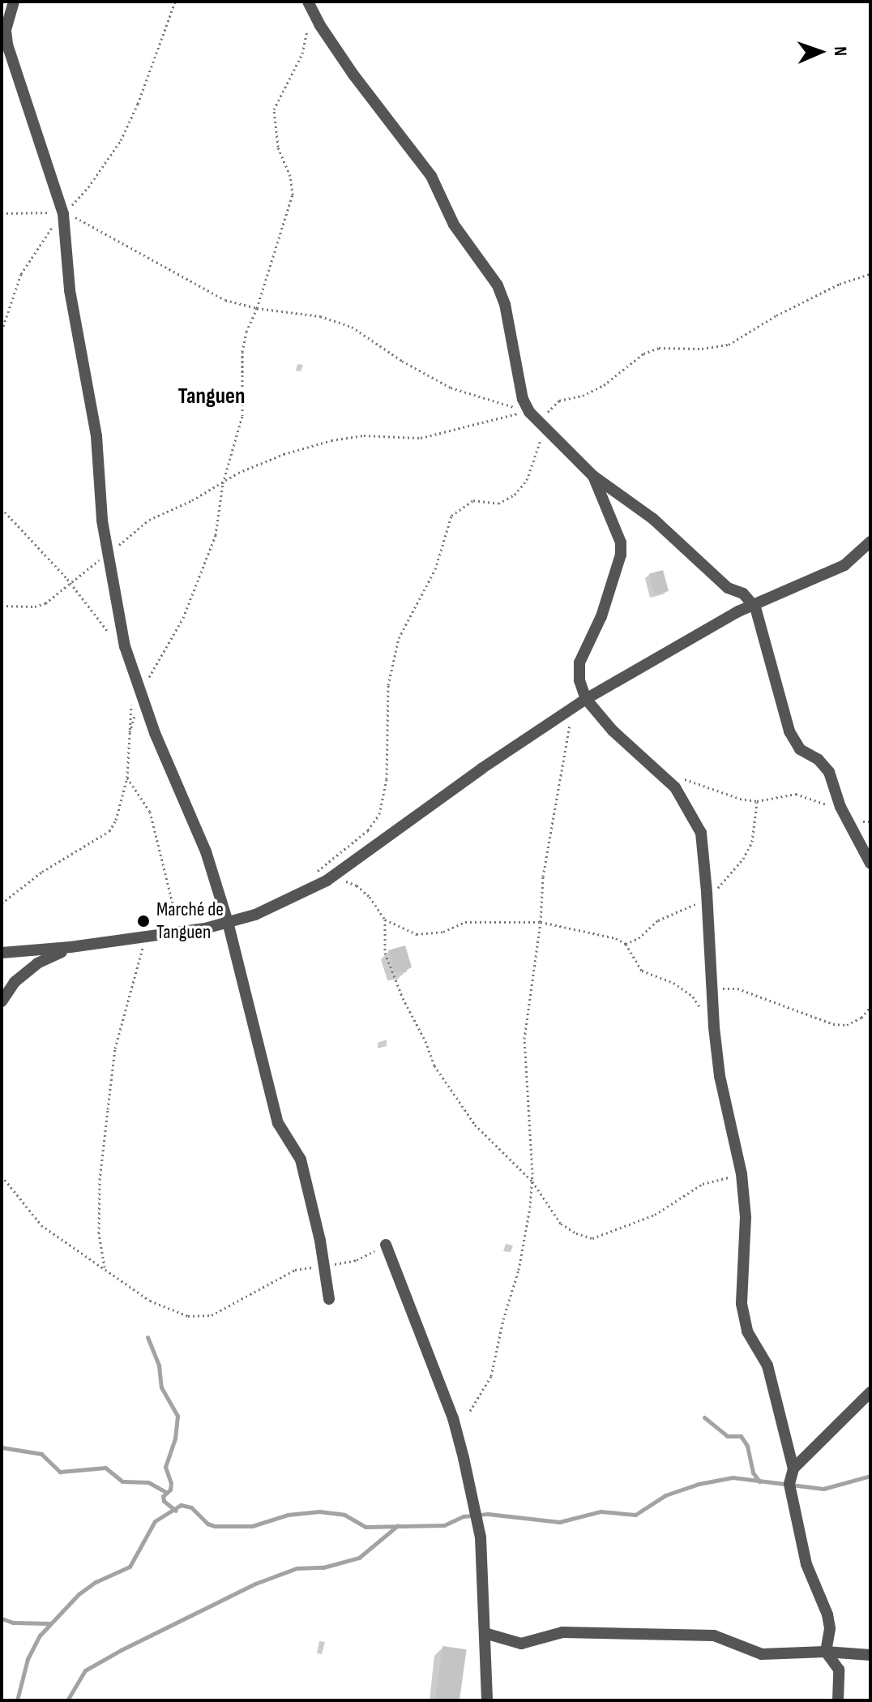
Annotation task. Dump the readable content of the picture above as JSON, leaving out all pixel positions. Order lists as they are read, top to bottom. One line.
{"districts":["Tanguen"],"places":["Marché de Tanguen"],"north":"right"}
